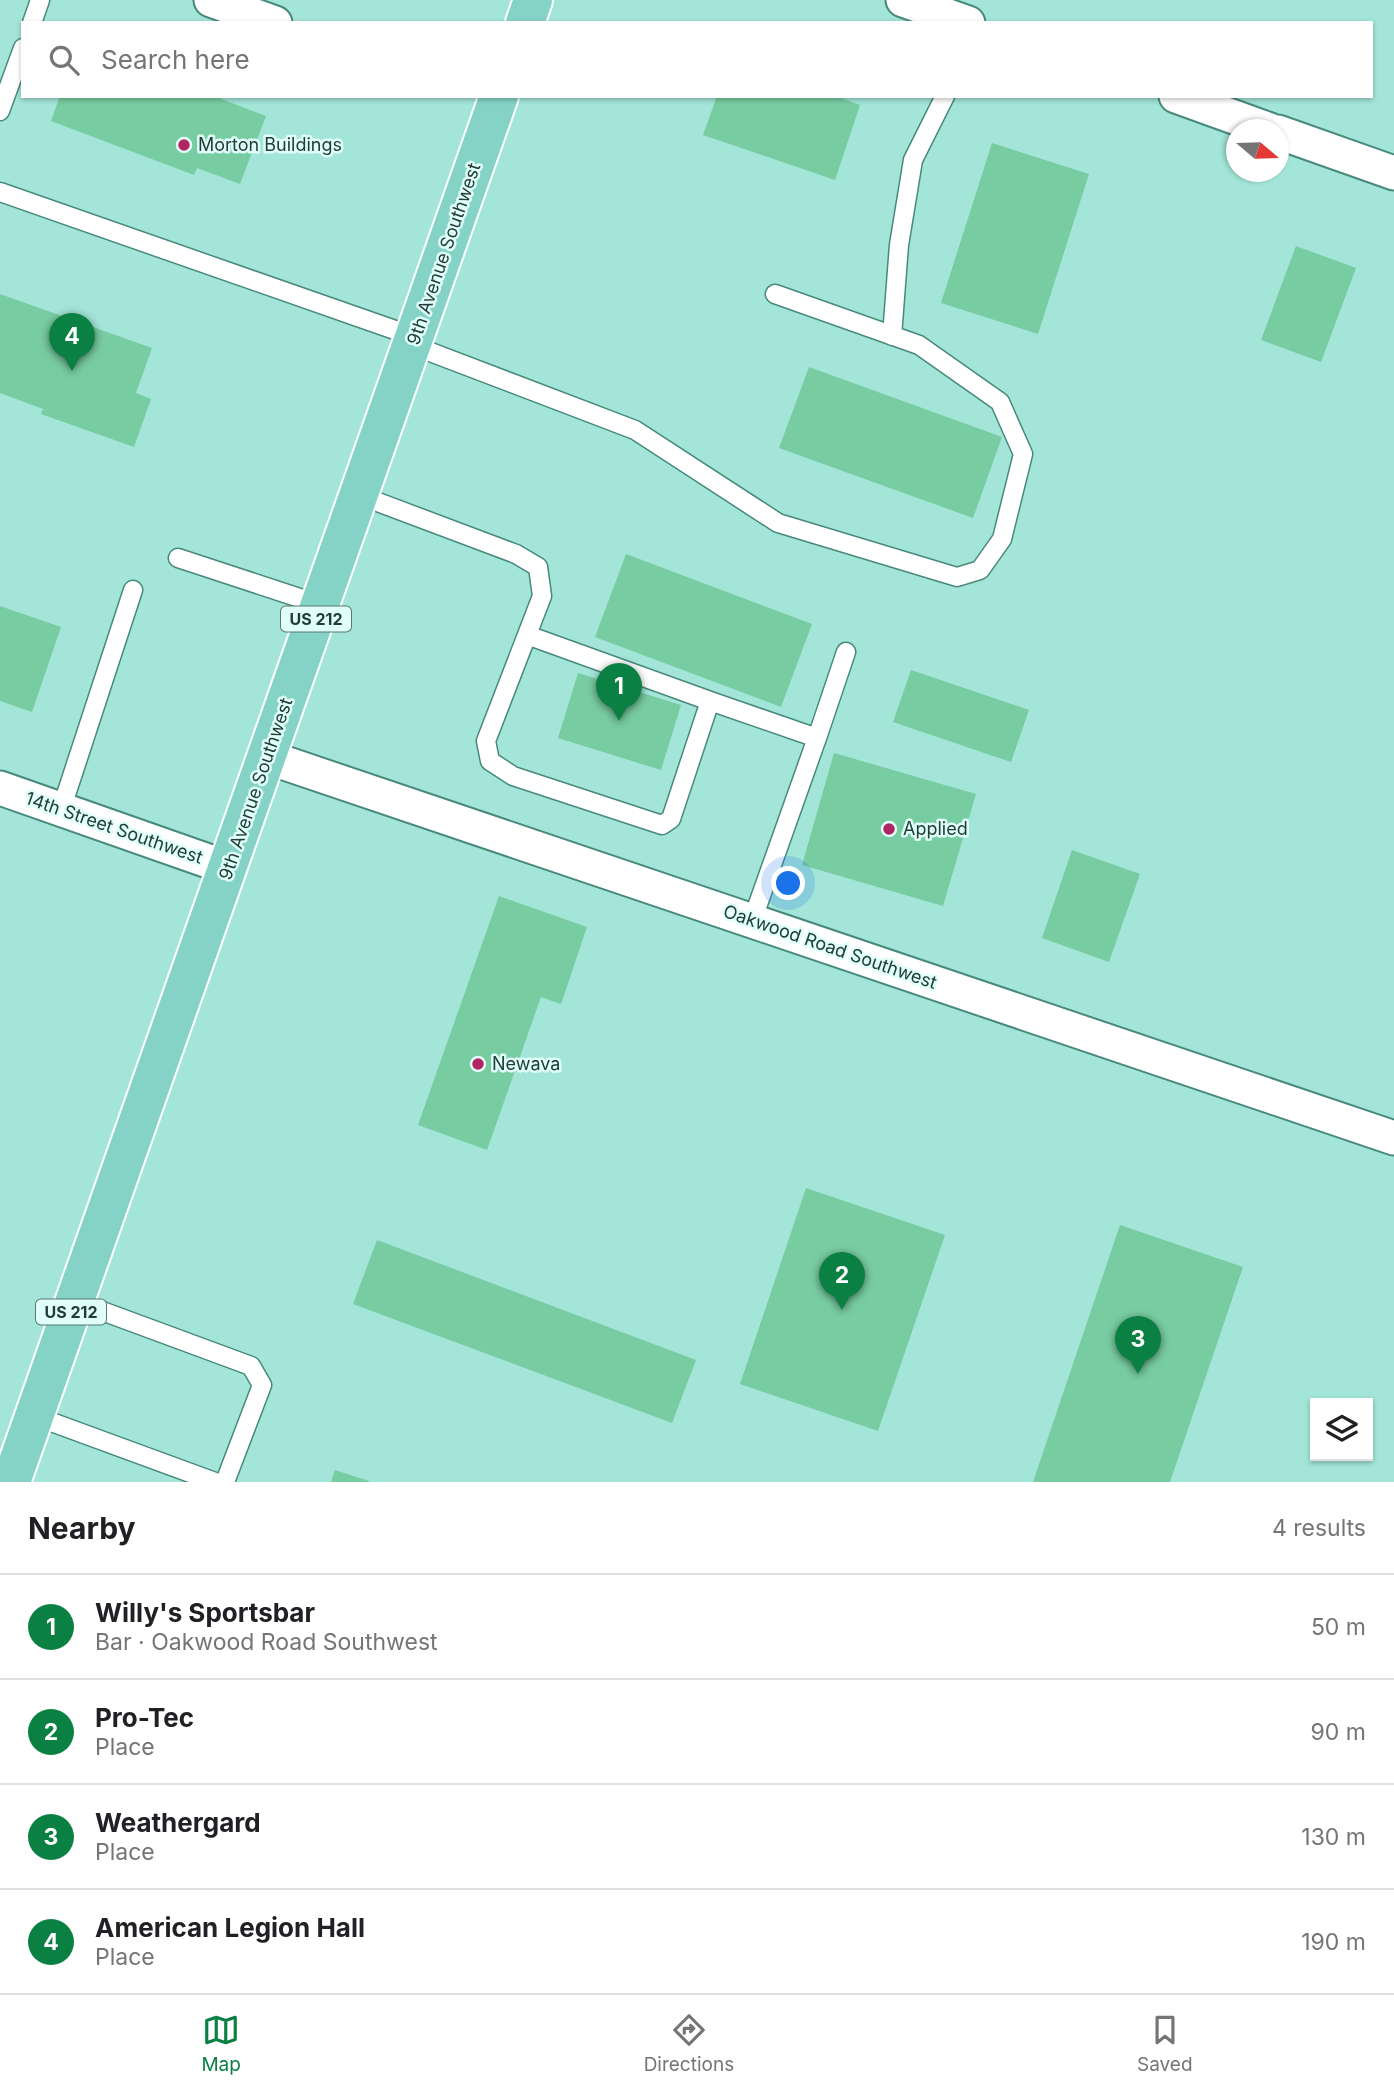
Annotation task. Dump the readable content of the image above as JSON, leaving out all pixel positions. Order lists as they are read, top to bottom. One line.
{"streets":{"main road":["9th Avenue Southwest","US 212"],"street":["14th Street Southwest","Oakwood Road Southwest"]},"crossings":[["9th Avenue Southwest","14th Street Southwest"],["9th Avenue Southwest","Oakwood Road Southwest"]],"places":["Morton Buildings","Applied","Newava"],"north":"right","page":{"search":"Search here","pins":["4","1","2","3"],"heading":["Nearby","4 results"],"list":[{"mark":"1","name":"Willy's Sportsbar","note":"Bar · Oakwood Road Southwest","value":"50 m"},{"mark":"2","name":"Pro-Tec","note":"Place","value":"90 m"},{"mark":"3","name":"Weathergard","note":"Place","value":"130 m"},{"mark":"4","name":"American Legion Hall","note":"Place","value":"190 m"}],"nav":["Map","Directions","Saved"]}}
